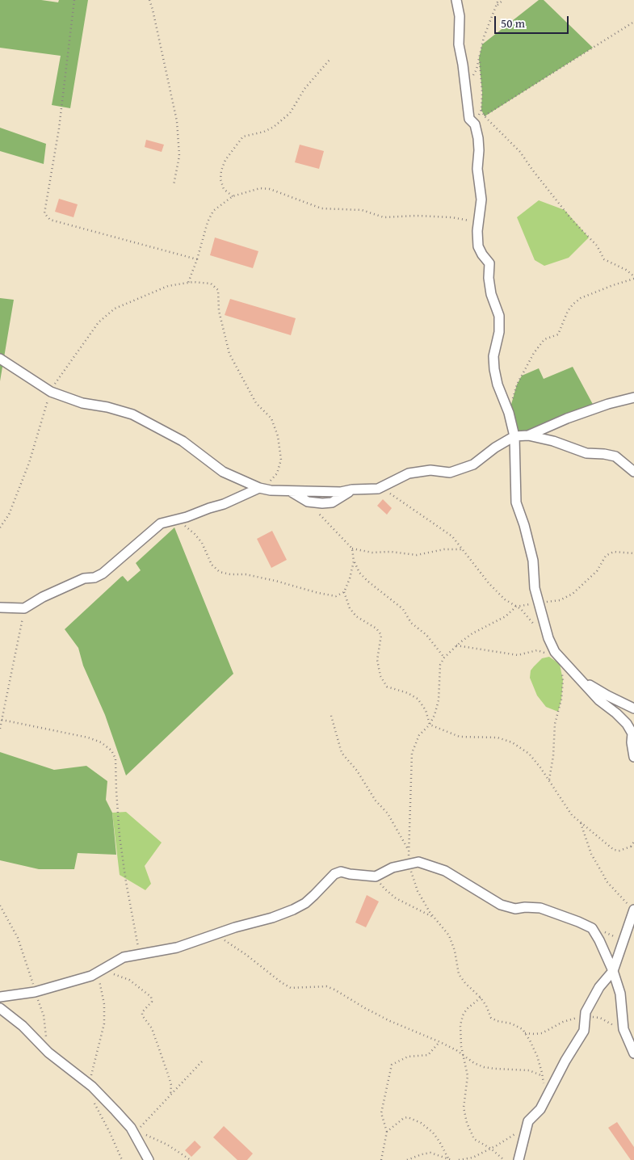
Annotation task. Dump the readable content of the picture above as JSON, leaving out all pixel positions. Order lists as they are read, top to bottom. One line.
{"scale_bar":"50 m"}
